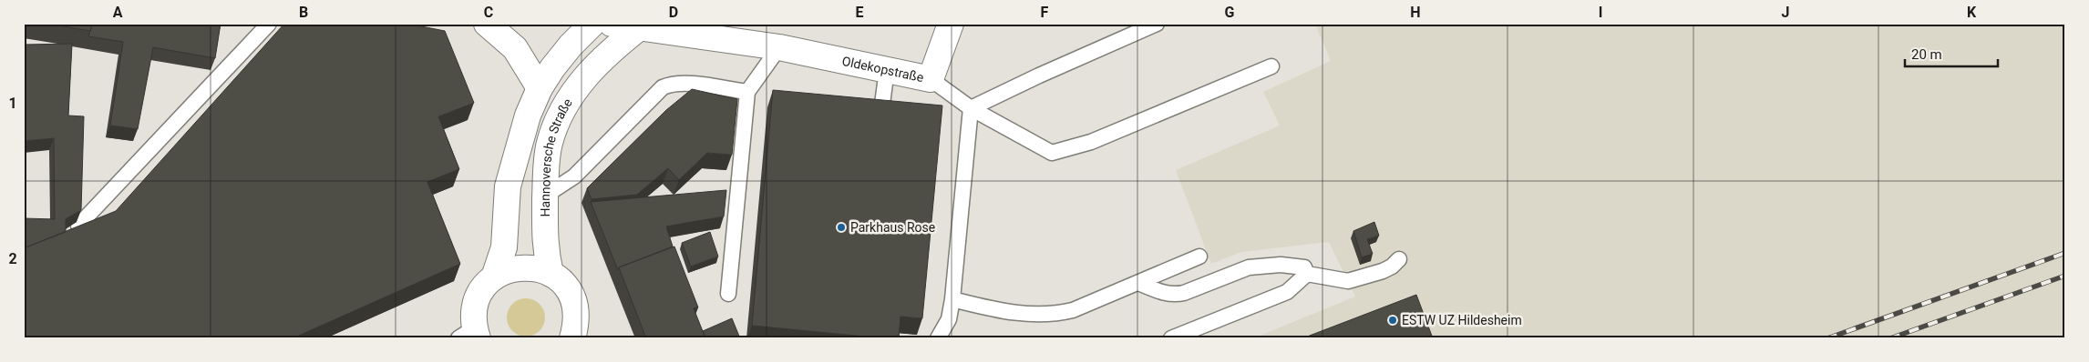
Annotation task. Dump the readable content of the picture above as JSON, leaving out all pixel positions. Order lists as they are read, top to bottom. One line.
{"streets":{"street":["Oldekopstraße","Hannoversche Straße"]},"crossings":[["Oldekopstraße","Hannoversche Straße"]],"places":["Parkhaus Rose","ESTW UZ Hildesheim"],"scale_bar":"20 m","grid":{"columns":["A","B","C","D","E","F","G","H","I","J","K"],"rows":["1","2"]}}
